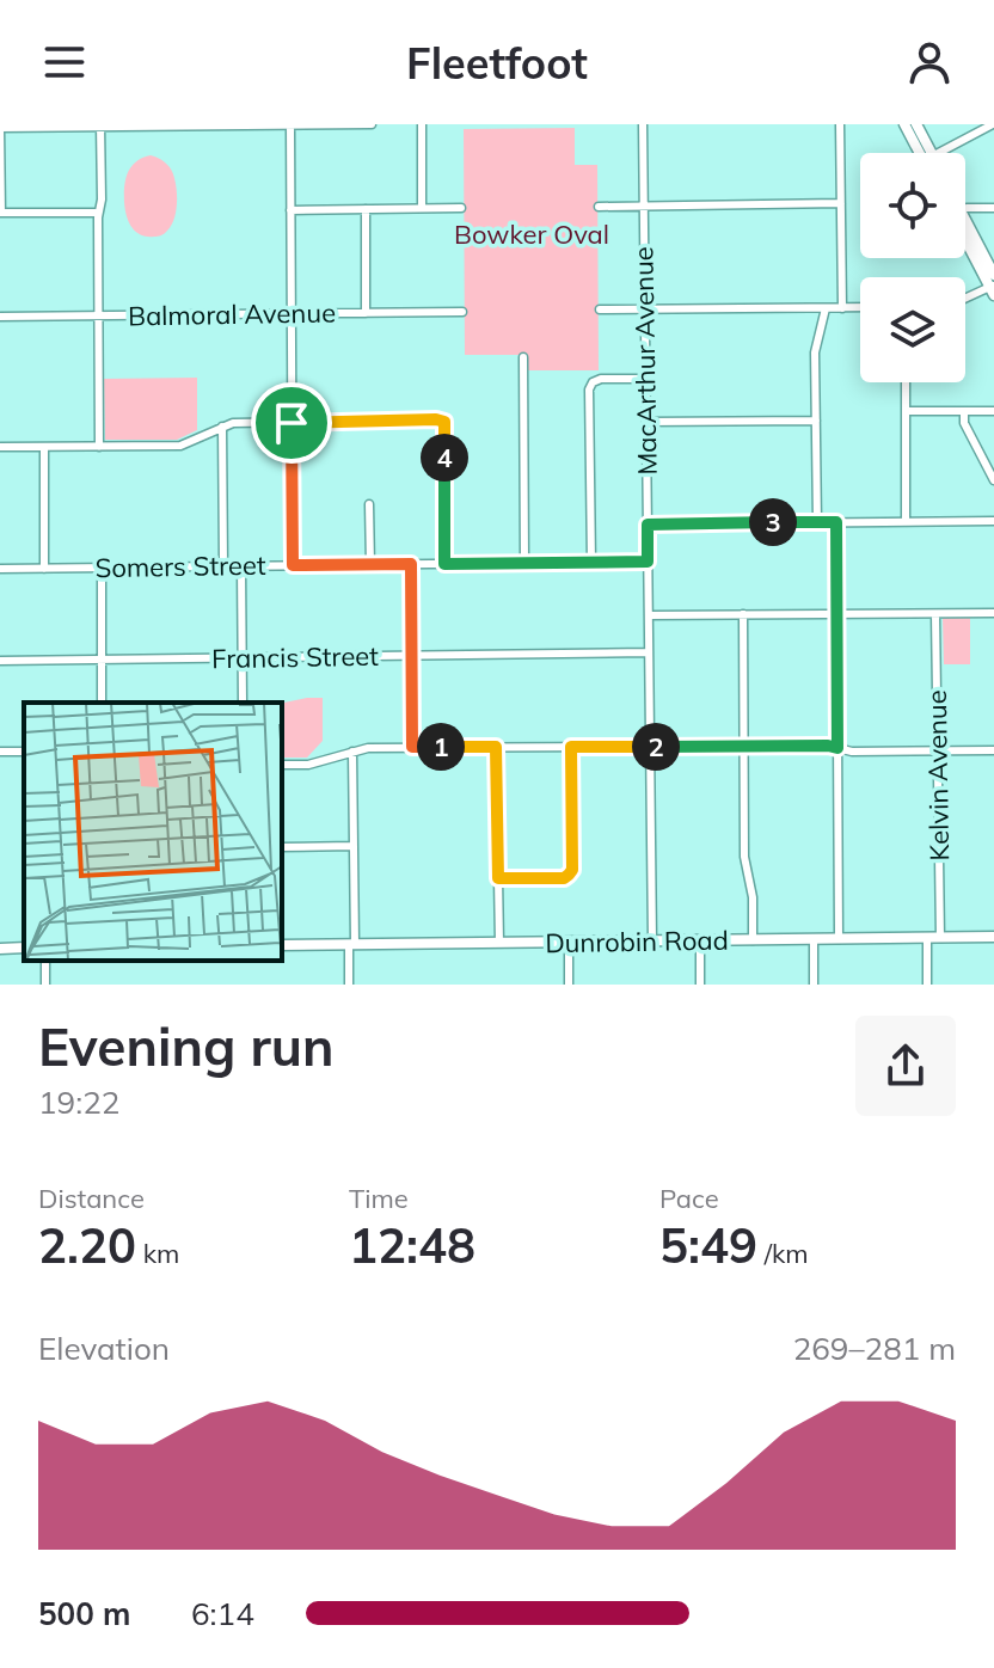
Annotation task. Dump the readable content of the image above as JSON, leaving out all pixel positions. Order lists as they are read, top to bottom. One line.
{"streets":{"street":["Balmoral Avenue","MacArthur Avenue","Somers Street","Francis Street","Kelvin Avenue","Dunrobin Road"]},"crossings":[["MacArthur Avenue","Somers Street"],["MacArthur Avenue","Francis Street"],["MacArthur Avenue","Dunrobin Road"],["Kelvin Avenue","Dunrobin Road"]],"parks":["Bowker Oval"],"page":{"header":"Fleetfoot","pins":["4","3","1","2"],"heading":["Evening run","19:22"],"stats":[["Distance","2.20 km"],["Time","12:48"],["Pace","5:49 /km"]],"chart":["Elevation","269–281 m"],"list":[{"name":"500 m","note":"6:14"}]}}
